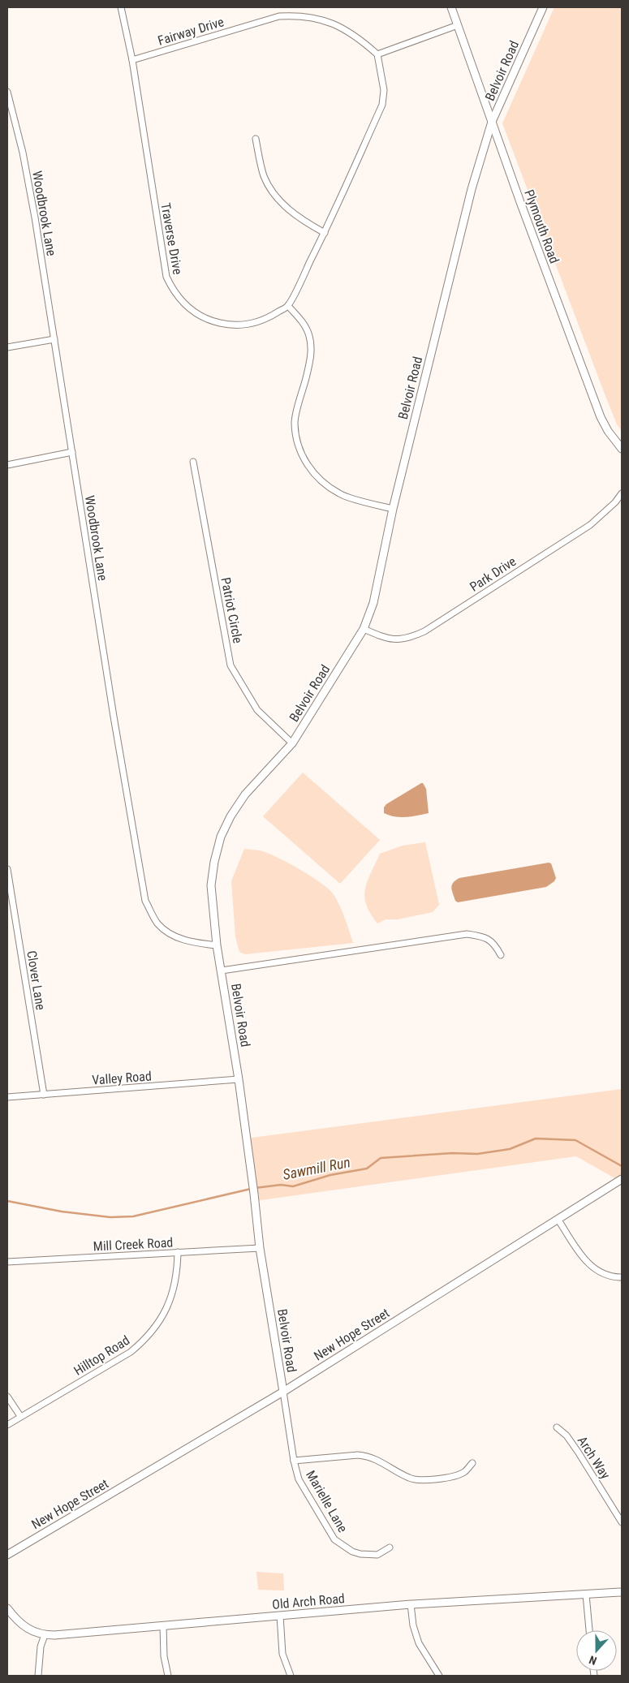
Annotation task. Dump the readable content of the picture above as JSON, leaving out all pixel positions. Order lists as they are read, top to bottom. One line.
{"streets":{"street":["Fairway Drive","Belvoir Road","Woodbrook Lane","Plymouth Road","Traverse Drive","Park Drive","Patriot Circle","Clover Lane","Valley Road","Mill Creek Road","New Hope Street","Hilltop Road","Arch Way","Marielle Lane","Old Arch Road"]},"crossings":[["Fairway Drive","Traverse Drive"],["Belvoir Road","Woodbrook Lane"],["Belvoir Road","Plymouth Road"],["Belvoir Road","Park Drive"],["Belvoir Road","Patriot Circle"],["Belvoir Road","Valley Road"],["Belvoir Road","Mill Creek Road"],["Belvoir Road","New Hope Street"],["Belvoir Road","Marielle Lane"],["Clover Lane","Valley Road"],["Mill Creek Road","Hilltop Road"],["New Hope Street","Marielle Lane"]],"water":["Sawmill Run"],"north":"bottom"}
